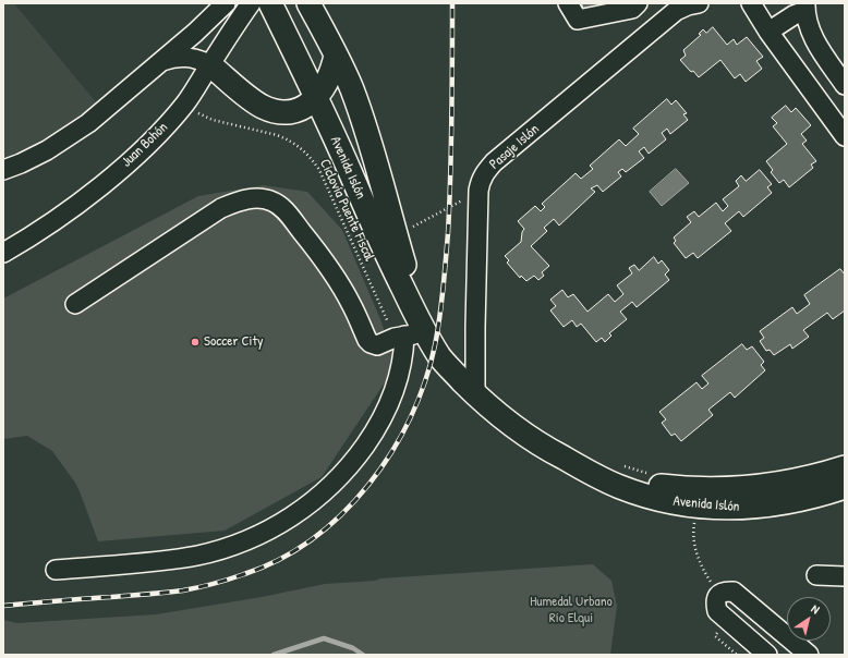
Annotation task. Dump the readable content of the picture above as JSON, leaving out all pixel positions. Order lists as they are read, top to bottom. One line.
{"streets":{"main road":["Avenida Islón"],"street":["Juan Bohón","Pasaje Islón"],"path":["Ciclovía Puente Fiscal"]},"crossings":[["Juan Bohón","Ciclovía Puente Fiscal"],["Pasaje Islón","Avenida Islón"],["Avenida Islón","Ciclovía Puente Fiscal"]],"parks":["Humedal Urbano Río Elqui"],"places":["Soccer City"],"north":"top right"}
